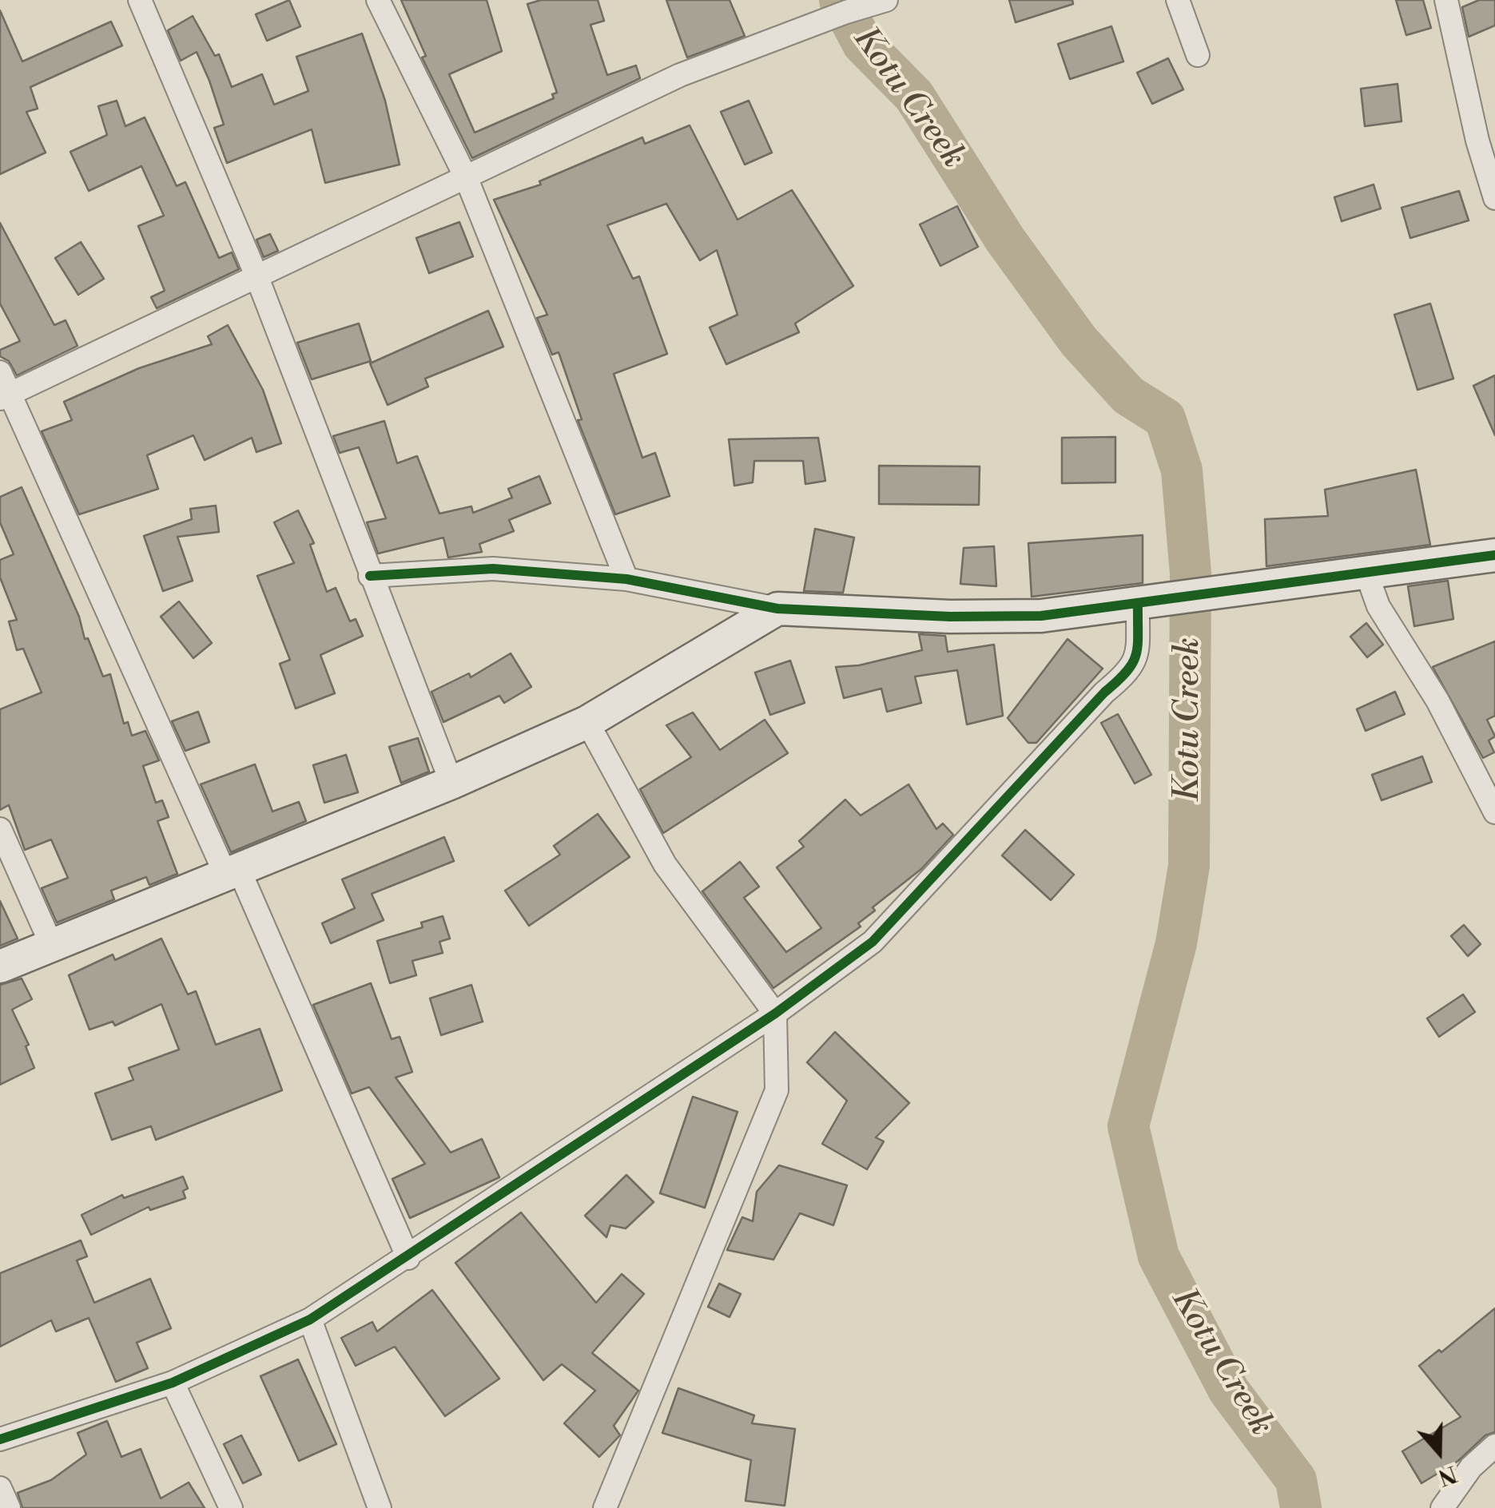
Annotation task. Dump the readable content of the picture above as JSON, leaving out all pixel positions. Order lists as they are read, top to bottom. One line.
{"water":["Kotu Creek"],"north":"bottom"}
